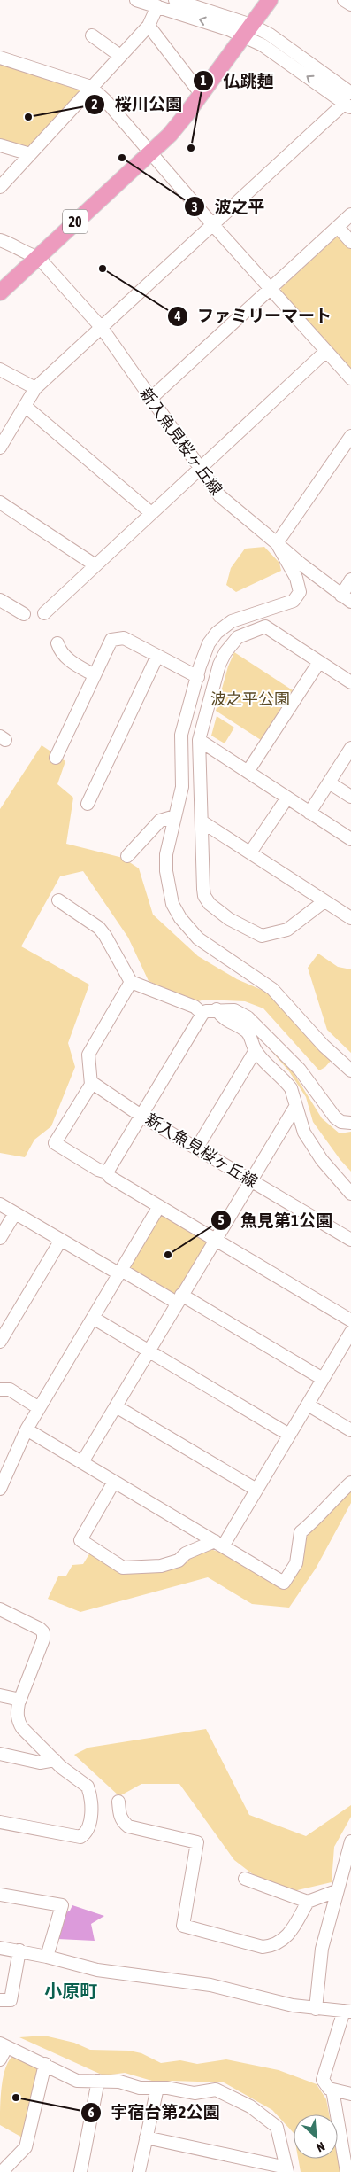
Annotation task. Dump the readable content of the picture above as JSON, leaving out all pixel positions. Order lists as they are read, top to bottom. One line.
{"streets":{"main road":["20"],"street":["新入魚見桜ヶ丘線"]},"crossings":[["20","新入魚見桜ヶ丘線"]],"districts":["小原町"],"parks":["波之平公園"],"places":["桜川公園","仏跳麺","波之平","ファミリーマート","魚見第1公園","宇宿台第2公園"],"north":"bottom right"}
